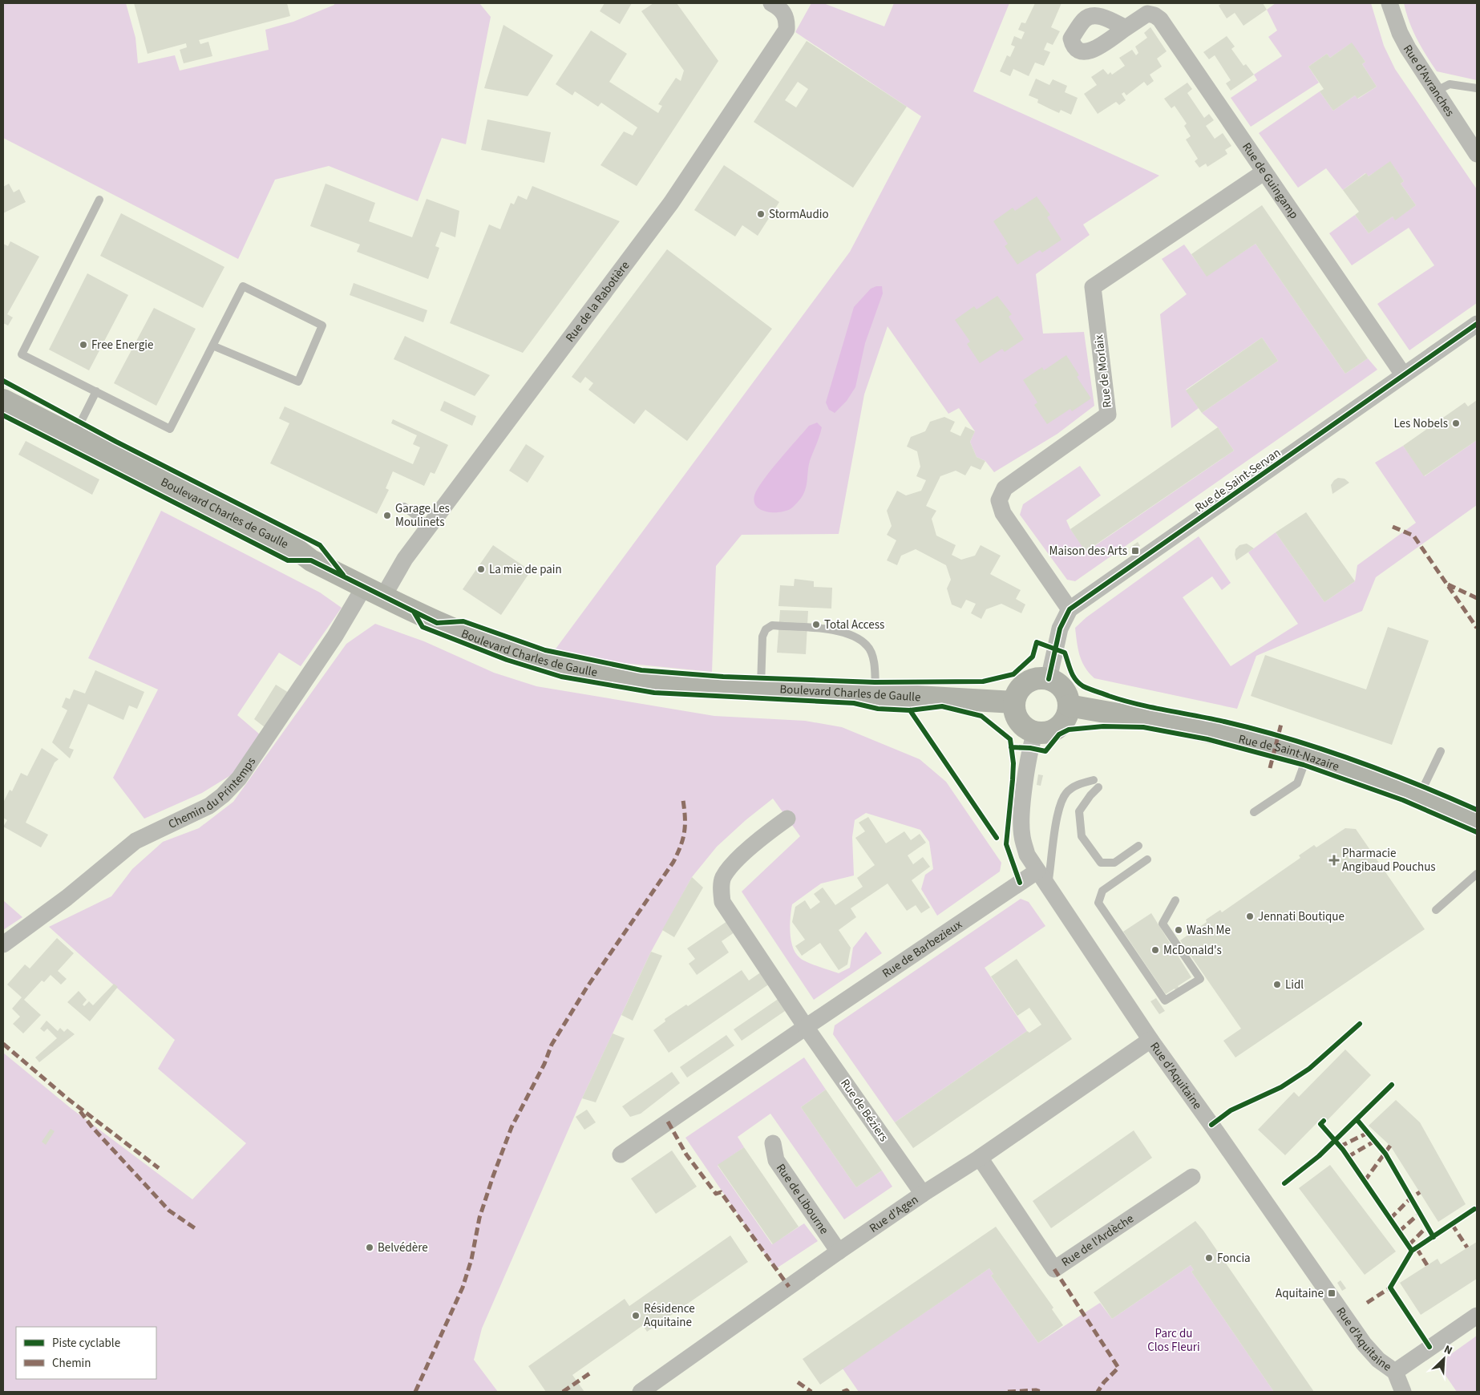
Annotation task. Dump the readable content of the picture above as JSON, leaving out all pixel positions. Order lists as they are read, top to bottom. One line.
{"streets":{"main road":["Boulevard Charles de Gaulle","Rue de Saint-Nazaire"],"street":["Rue d'Avranches","Rue de Guingamp","Rue de la Rabotière","Rue de Morlaix","Rue de Saint-Servan","Chemin du Printemps","Rue de Barbezieux","Rue d'Aquitaine","Rue de Béziers","Rue de Libourne","Rue d'Agen","Rue de l'Ardèche"]},"crossings":[["Rue de Guingamp","Rue de Morlaix"],["Rue de Guingamp","Rue de Saint-Servan"],["Rue de la Rabotière","Boulevard Charles de Gaulle"],["Rue de Morlaix","Rue de Saint-Servan"],["Rue de Saint-Servan","Boulevard Charles de Gaulle"],["Rue de Saint-Servan","Rue de Saint-Nazaire"],["Rue de Saint-Servan","Rue d'Aquitaine"],["Boulevard Charles de Gaulle","Rue de Saint-Nazaire"],["Boulevard Charles de Gaulle","Chemin du Printemps"],["Boulevard Charles de Gaulle","Rue d'Aquitaine"],["Rue de Saint-Nazaire","Rue d'Aquitaine"],["Rue de Barbezieux","Rue d'Aquitaine"],["Rue de Barbezieux","Rue de Béziers"],["Rue d'Aquitaine","Rue d'Agen"],["Rue de Béziers","Rue d'Agen"],["Rue de Libourne","Rue d'Agen"],["Rue d'Agen","Rue de l'Ardèche"]],"parks":["Parc du Clos Fleuri"],"places":{"other":["StormAudio","Free Energie","Les Nobels","Garage Les Moulinets","La mie de pain","Total Access","Jennati Boutique","Wash Me","McDonald's","Lidl","Belvédère","Foncia","Résidence Aquitaine"],"transit":["Maison des Arts","Aquitaine"],"health":["Pharmacie Angibaud Pouchus"]},"legend":["Piste cyclable","Chemin"],"north":"top right"}
